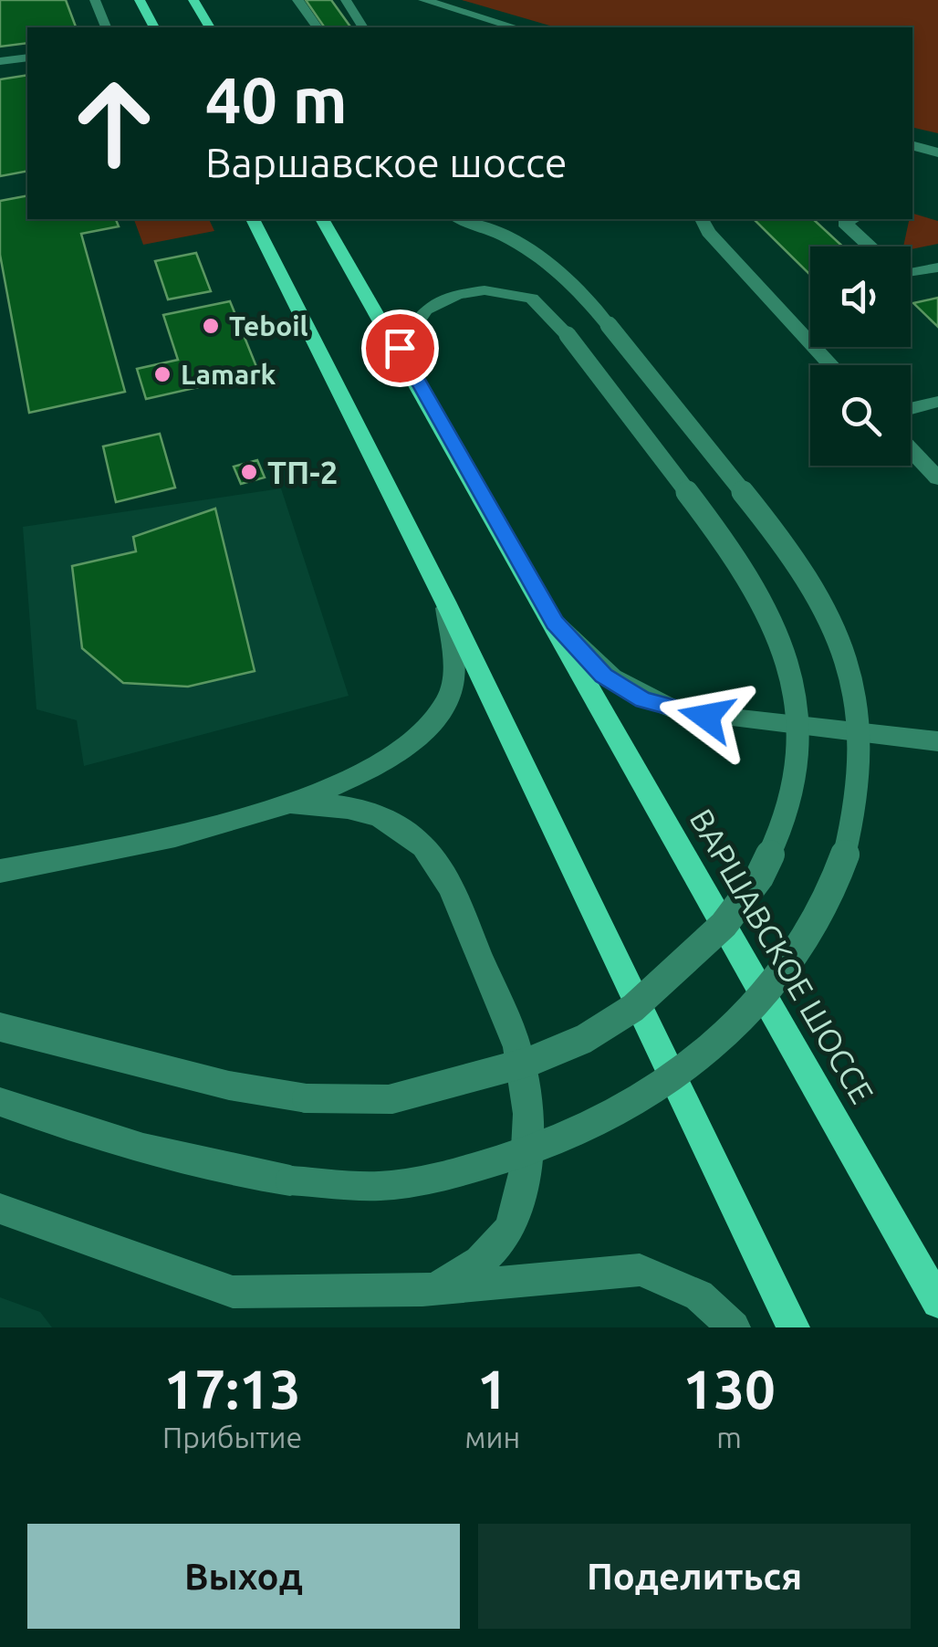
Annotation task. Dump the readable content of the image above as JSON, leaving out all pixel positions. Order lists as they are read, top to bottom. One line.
{"streets":{"main road":["ВАРШАВСКОЕ ШОССЕ"]},"places":["Teboil","Lamark","ТП-2"],"page":{"turn":["40 m","Варшавское шоссе"],"eta":["17:13","Прибытие","1","мин","130","m"],"buttons":["Выход","Поделиться"]}}
